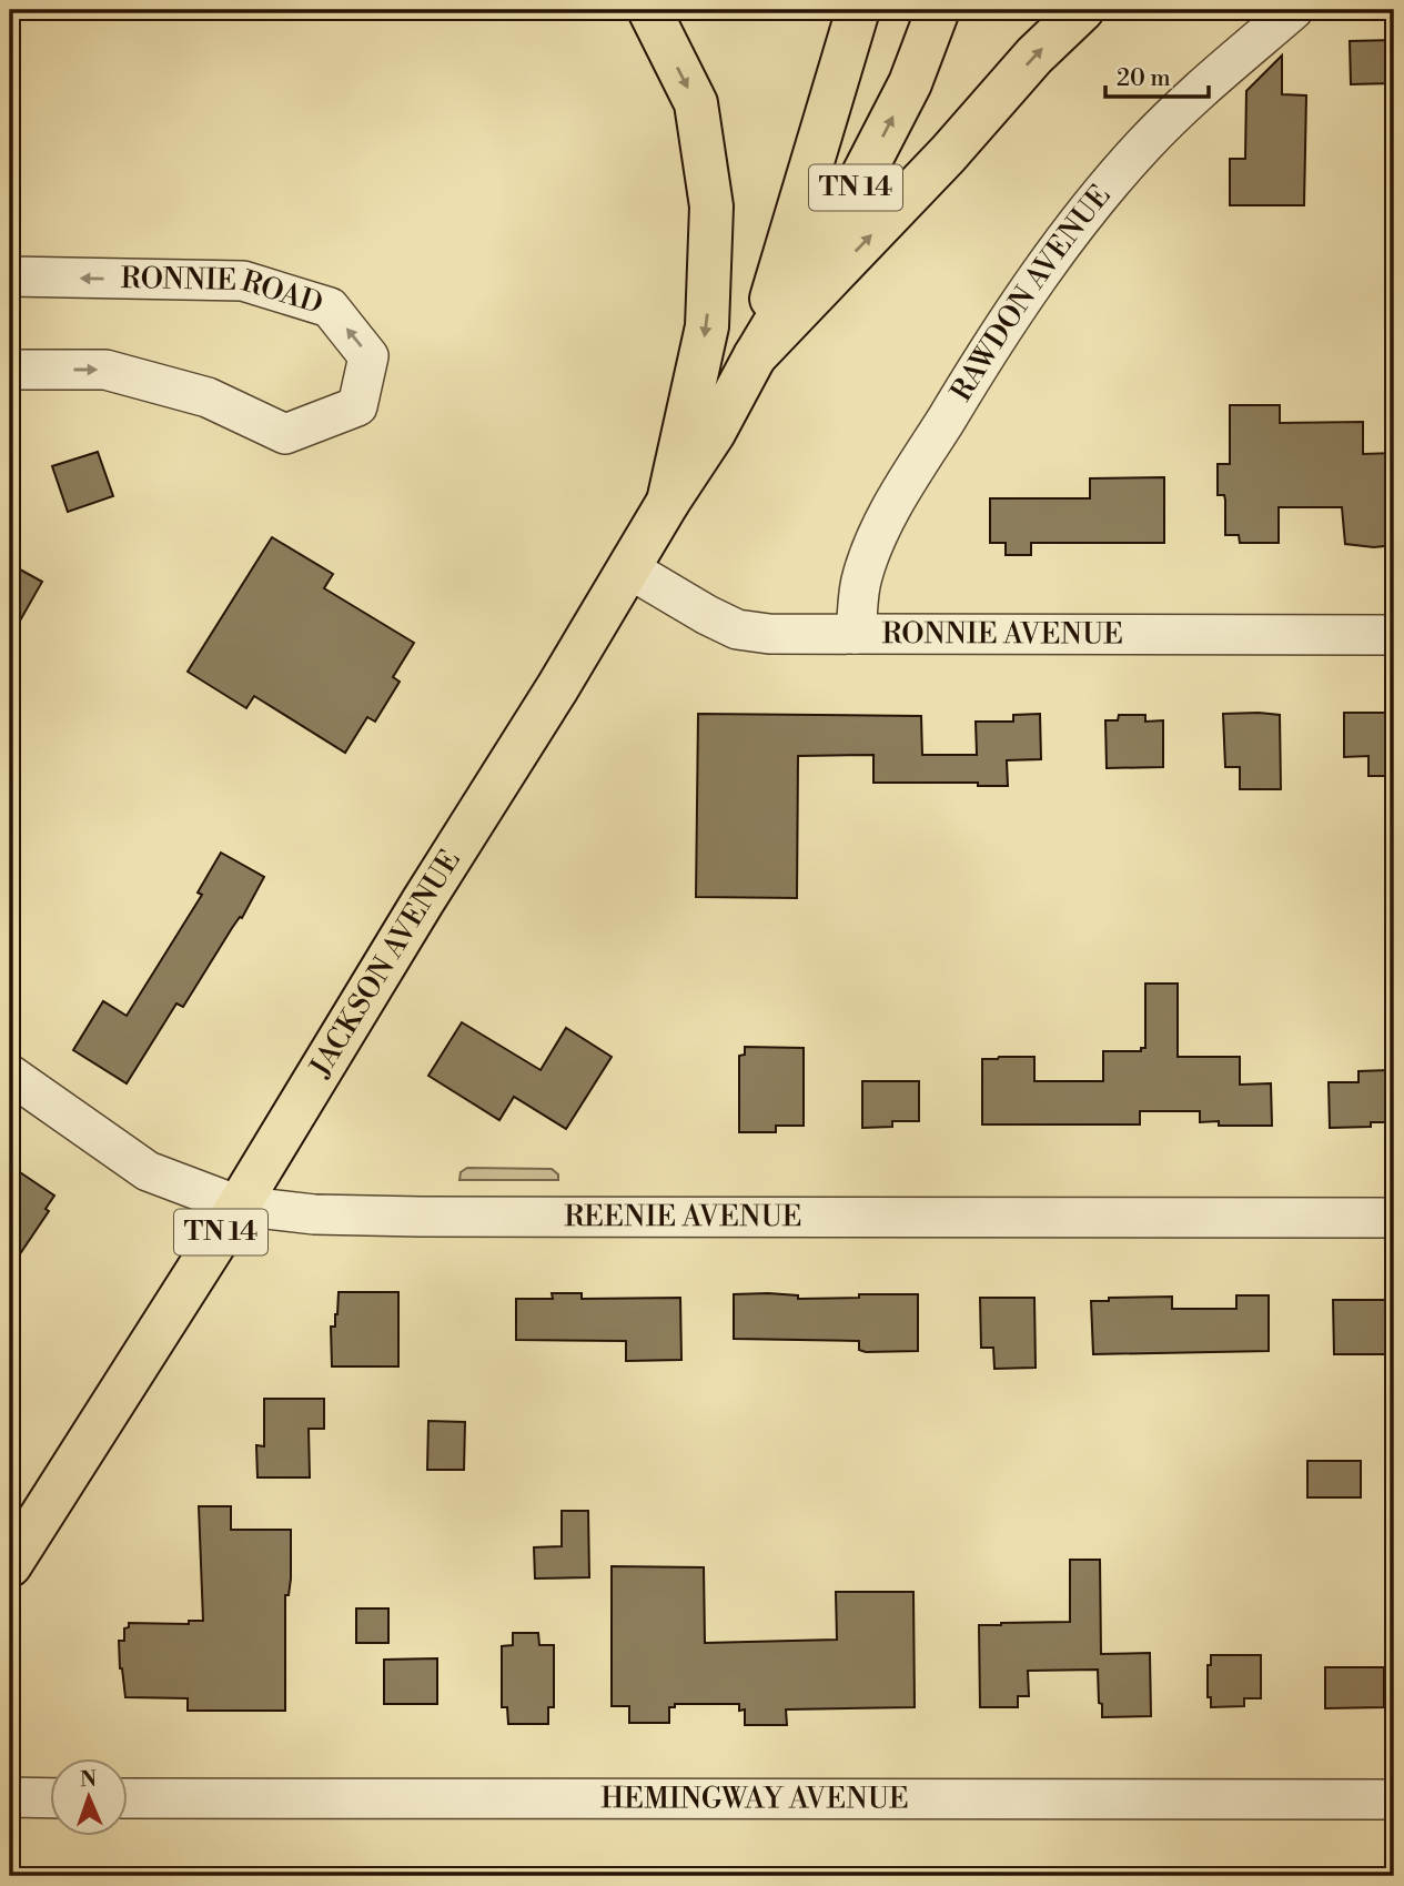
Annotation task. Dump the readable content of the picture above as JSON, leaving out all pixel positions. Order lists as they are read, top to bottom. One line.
{"streets":{"main road":["TN 14","JACKSON AVENUE"],"street":["RAWDON AVENUE","RONNIE ROAD","RONNIE AVENUE","REENIE AVENUE","HEMINGWAY AVENUE"]},"crossings":[["RAWDON AVENUE","RONNIE AVENUE"],["RONNIE AVENUE","JACKSON AVENUE"],["JACKSON AVENUE","REENIE AVENUE"]],"scale_bar":"20 m","north":"top"}
